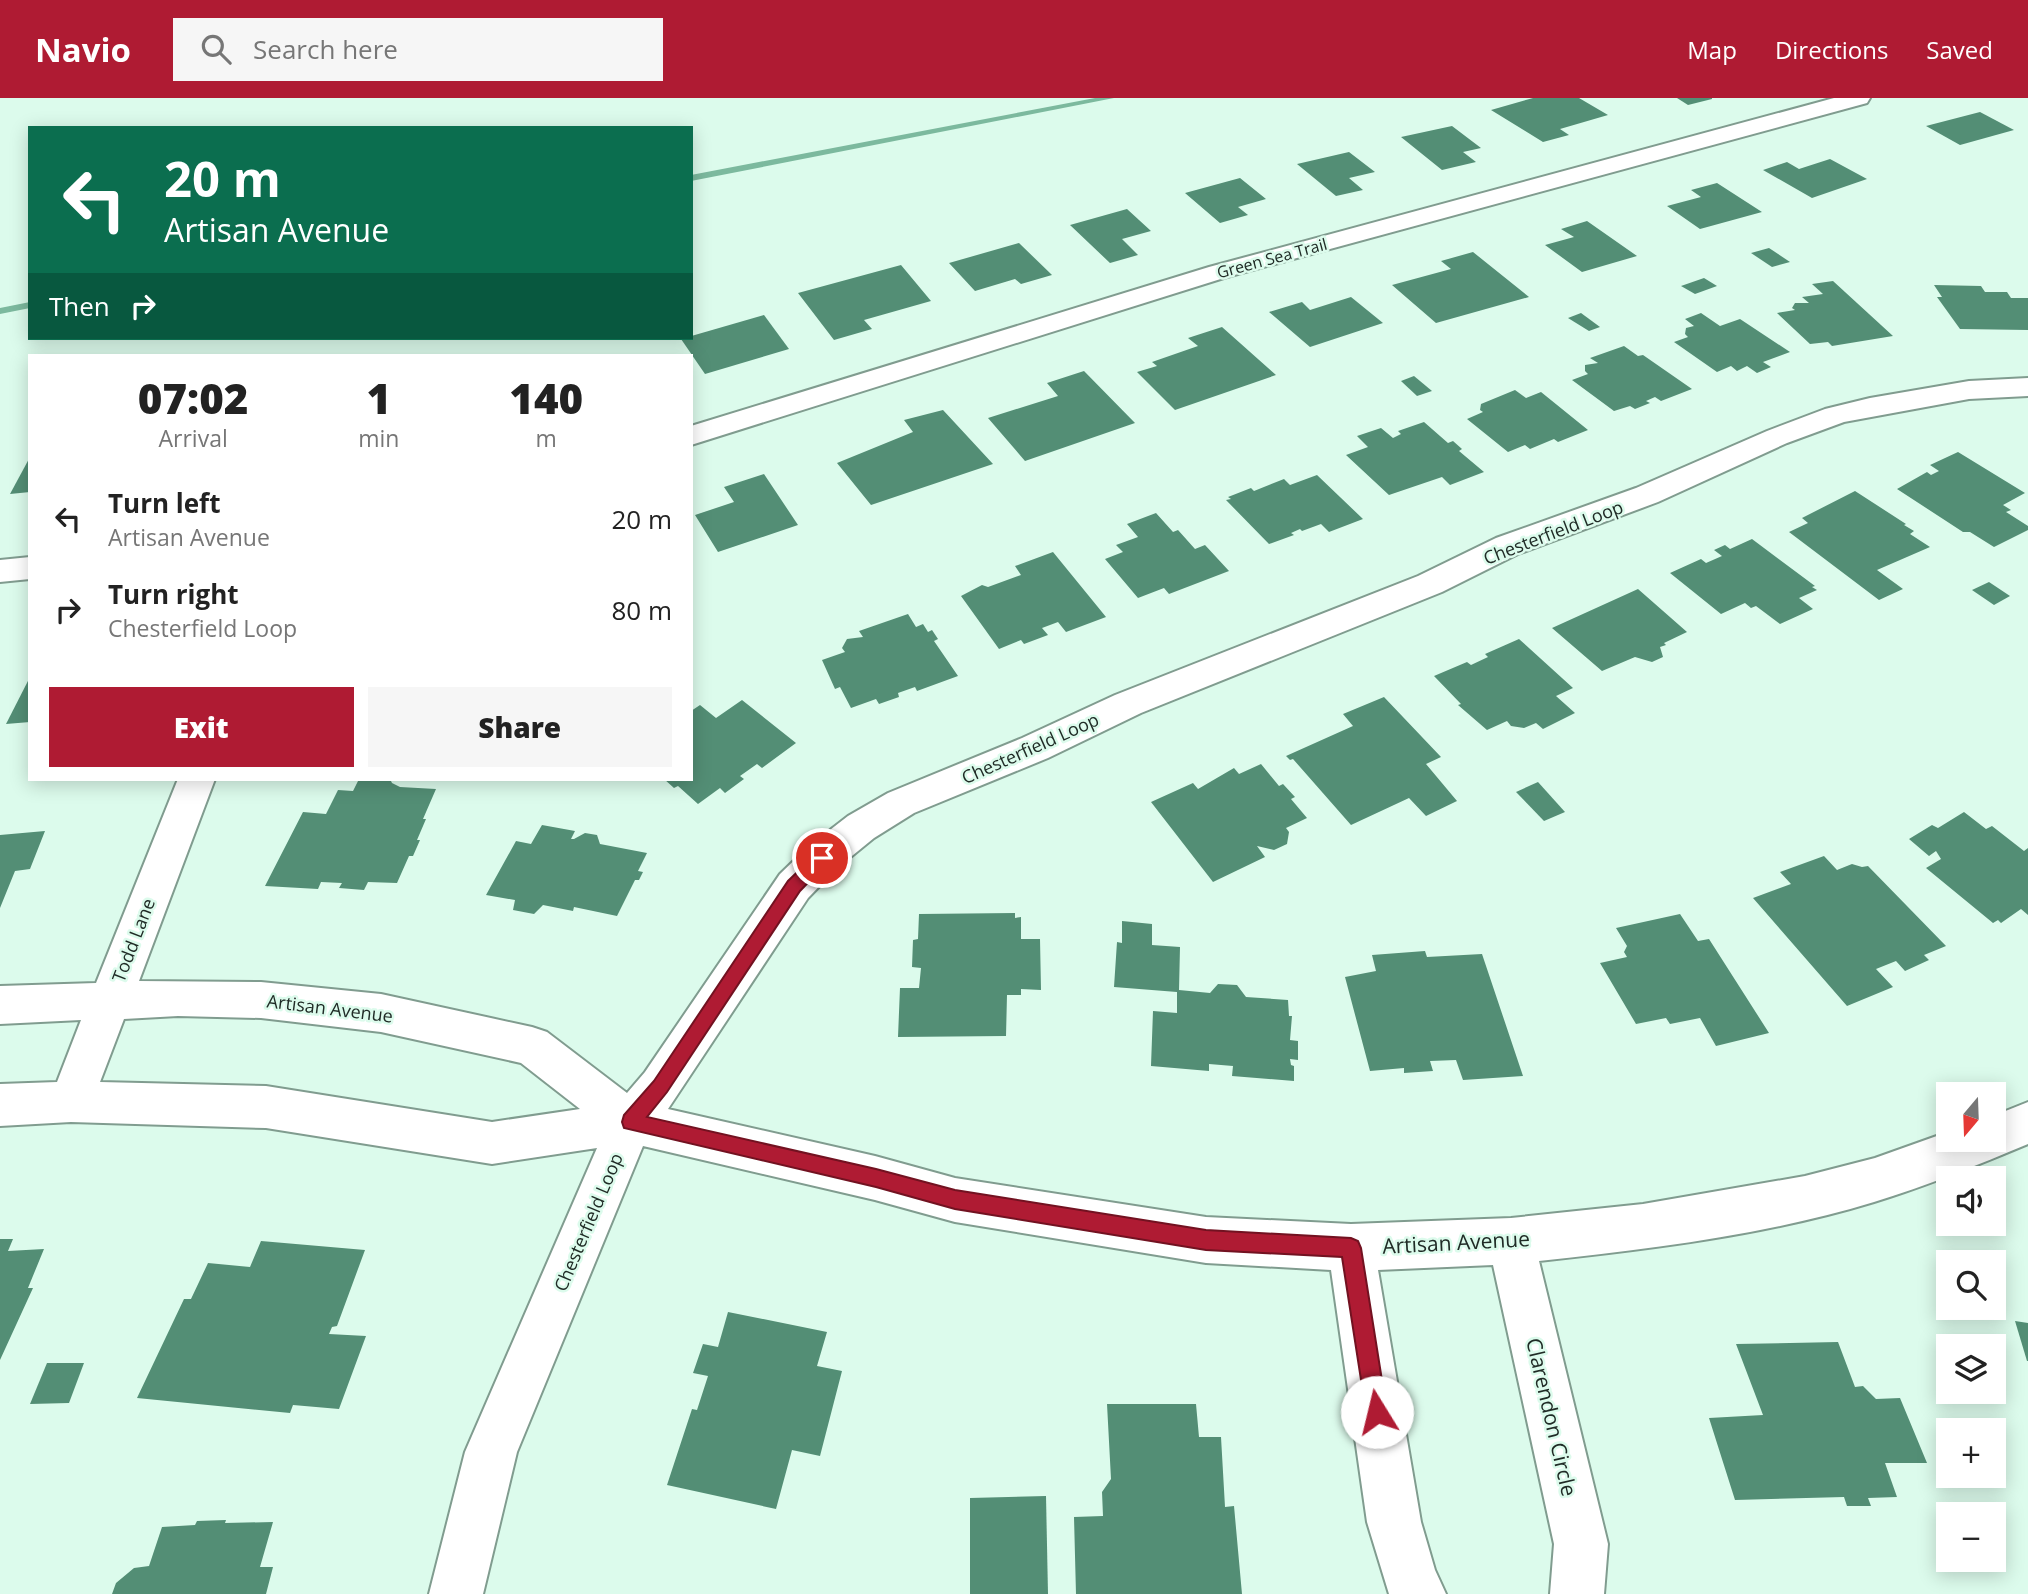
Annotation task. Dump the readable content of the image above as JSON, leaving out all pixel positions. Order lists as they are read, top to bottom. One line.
{"streets":{"street":["Green Sea Trail","Chesterfield Loop","Todd Lane","Artisan Avenue","Clarendon Circle"]},"crossings":[["Chesterfield Loop","Artisan Avenue"],["Todd Lane","Artisan Avenue"],["Artisan Avenue","Clarendon Circle"]],"north":"bottom","page":{"header":"Navio","search":"Search here","nav":["Map","Directions","Saved"],"turn":["20 m","Artisan Avenue"],"then":"Then","eta":["07:02","Arrival","1","min","140","m"],"list":[{"name":"Turn left","note":"Artisan Avenue","value":"20 m"},{"name":"Turn right","note":"Chesterfield Loop","value":"80 m"}],"buttons":["Exit","Share"],"map_buttons":["+","−"]}}
